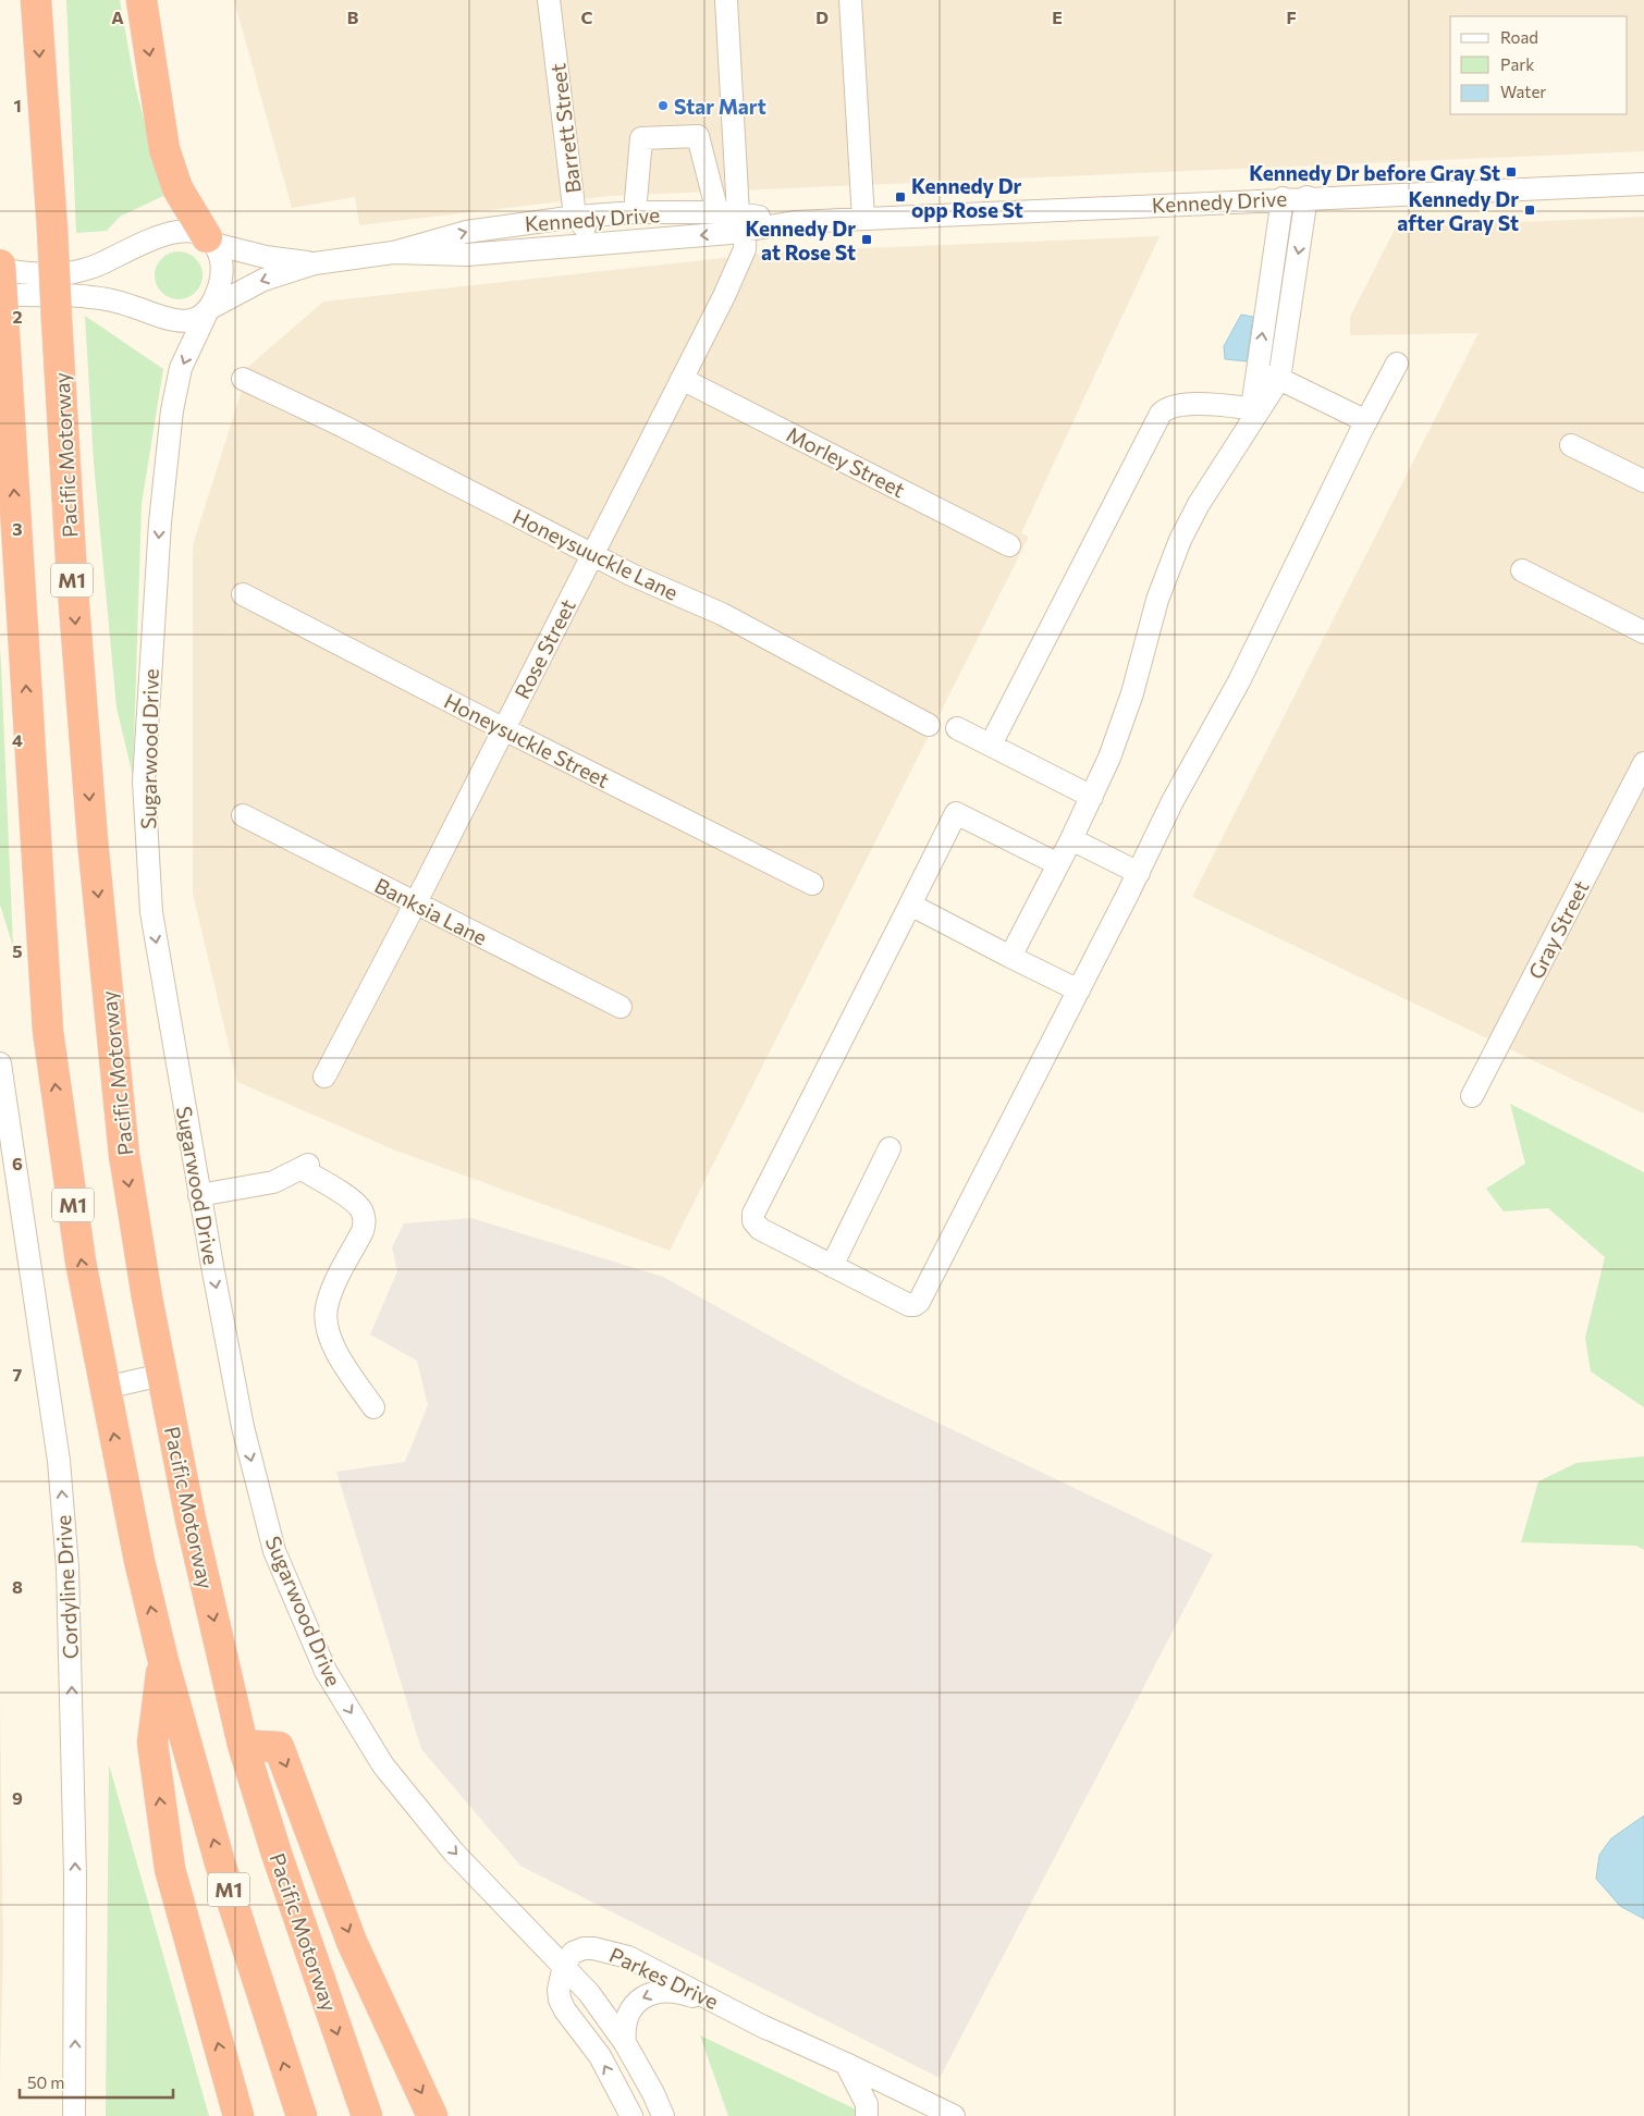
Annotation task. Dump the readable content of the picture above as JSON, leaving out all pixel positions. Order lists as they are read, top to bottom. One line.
{"streets":{"highway":["Pacific Motorway","M1"],"street":["Barrett Street","Kennedy Drive","Morley Street","Honeysuuckle Lane","Rose Street","Honeysuckle Street","Sugarwood Drive","Banksia Lane","Gray Street","Cordyline Drive","Parkes Drive"]},"crossings":[["Barrett Street","Kennedy Drive"],["Kennedy Drive","M1"],["Kennedy Drive","Rose Street"],["Kennedy Drive","Sugarwood Drive"],["Morley Street","Rose Street"],["Honeysuuckle Lane","Rose Street"],["Rose Street","Honeysuckle Street"],["Rose Street","Banksia Lane"],["Sugarwood Drive","Parkes Drive"]],"one_way":["Sugarwood Drive","Cordyline Drive"],"places":{"other":["Star Mart"],"transit":["Kennedy Dr before Gray St","Kennedy Dr opp Rose St","Kennedy Dr after Gray St","Kennedy Dr at Rose St"]},"legend":["Road","Park","Water"],"scale_bar":"50 m","grid":{"columns":["A","B","C","D","E","F"],"rows":["1","2","3","4","5","6","7","8","9"]}}
